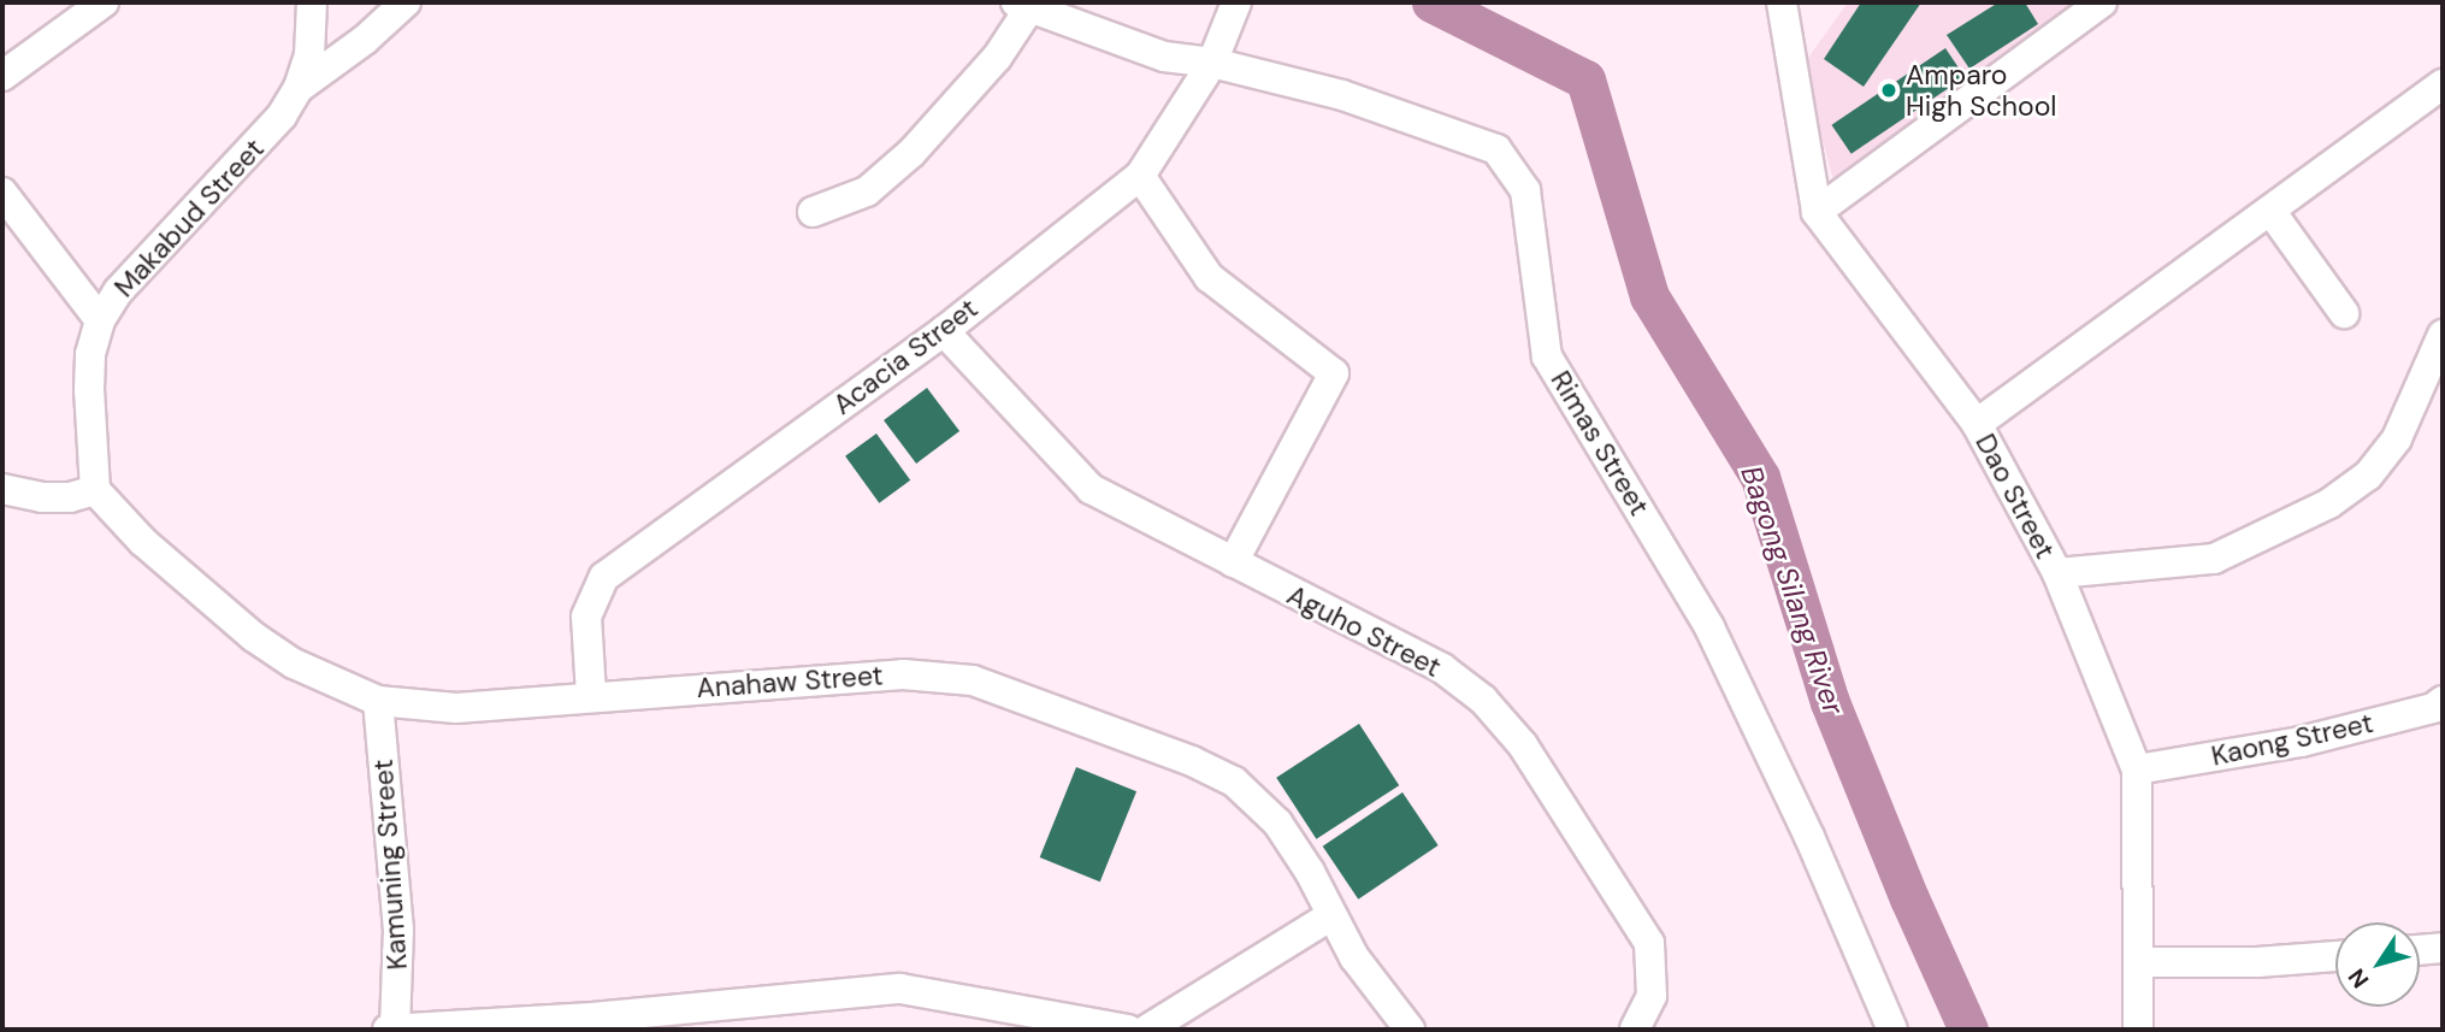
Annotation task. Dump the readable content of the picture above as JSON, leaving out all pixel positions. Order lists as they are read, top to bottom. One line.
{"streets":{"street":["Makabud Street","Acacia Street","Rimas Street","Dao Street","Aguho Street","Anahaw Street","Kaong Street","Kamuning Street"]},"crossings":[["Makabud Street","Anahaw Street"],["Acacia Street","Rimas Street"],["Acacia Street","Aguho Street"],["Acacia Street","Anahaw Street"],["Dao Street","Kaong Street"],["Anahaw Street","Kamuning Street"]],"water":["Bagong Silang River"],"places":["Amparo High School"],"north":"bottom left"}
